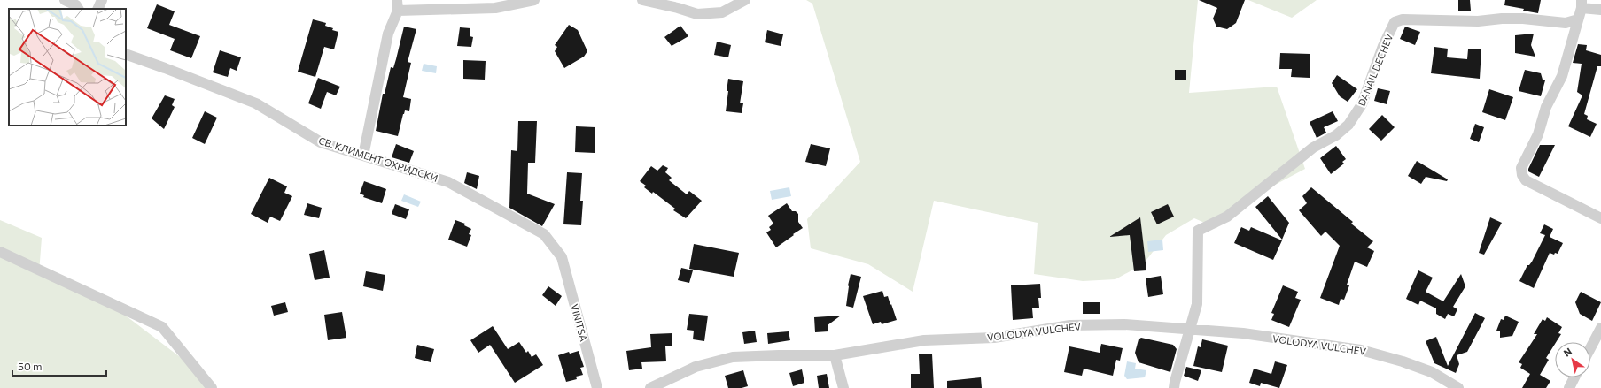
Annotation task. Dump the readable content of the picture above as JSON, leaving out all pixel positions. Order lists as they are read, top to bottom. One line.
{"streets":{"street":["DANAIL DECHEV","СВ. КЛИМЕНТ ОХРИДСКИ","VINITSA","VOLODYA VULCHEV"]},"crossings":[["DANAIL DECHEV","VOLODYA VULCHEV"],["СВ. КЛИМЕНТ ОХРИДСКИ","VINITSA"]],"scale_bar":"50 m","north":"top left"}
